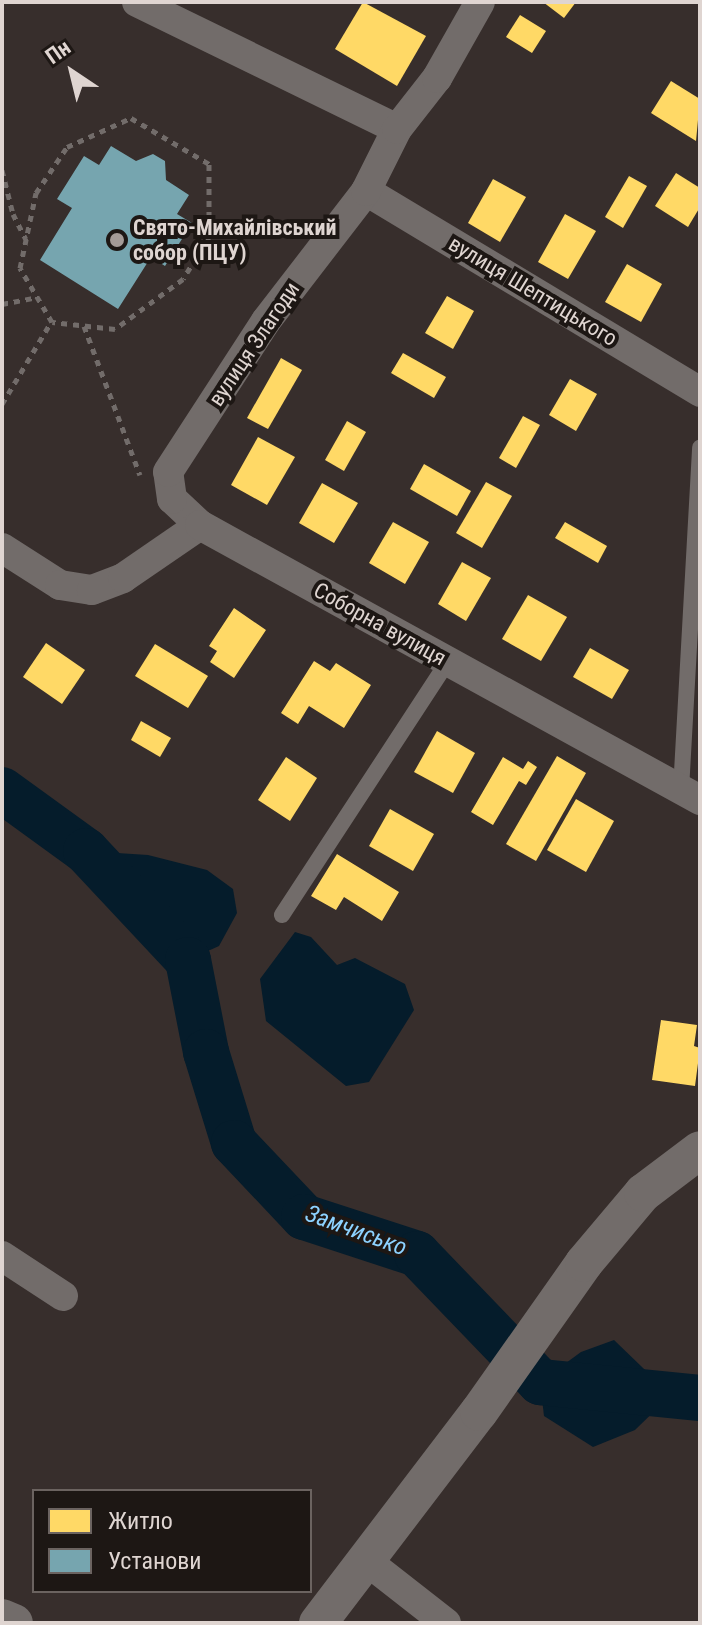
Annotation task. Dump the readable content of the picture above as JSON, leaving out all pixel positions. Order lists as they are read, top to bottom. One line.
{"streets":{"street":["вулиця Шептицького","вулиця Злагоди","Соборна вулиця"]},"crossings":[["вулиця Шептицького","вулиця Злагоди"],["вулиця Злагоди","Соборна вулиця"]],"water":["Замчисько"],"places":["Свято-Михайлівський собор (ПЦУ)"],"legend":["Житло","Установи"],"north":"top left"}
